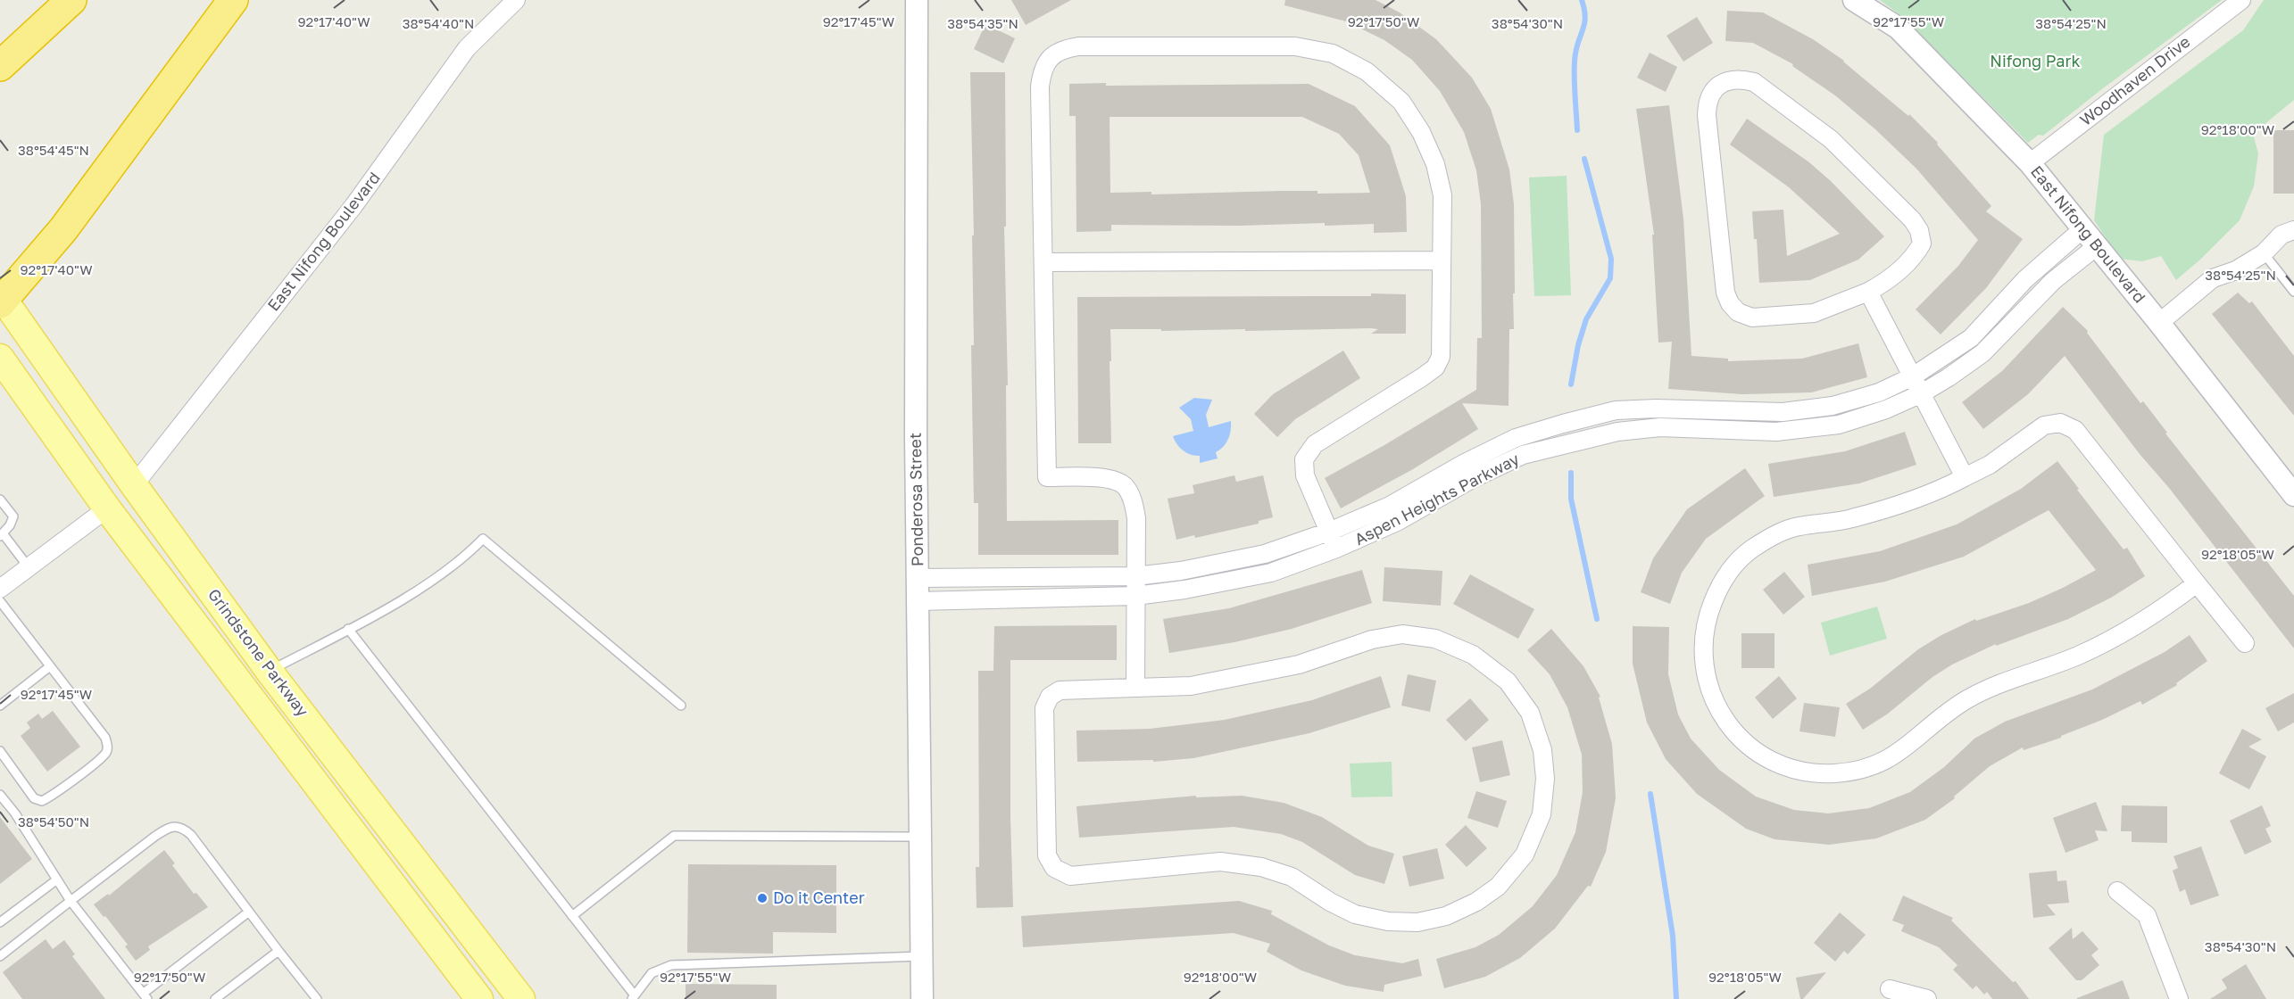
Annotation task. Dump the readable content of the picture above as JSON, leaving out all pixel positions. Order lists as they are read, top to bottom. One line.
{"streets":{"main road":["Grindstone Parkway"],"street":["Woodhaven Drive","East Nifong Boulevard","Ponderosa Street","Aspen Heights Parkway"]},"crossings":[["Woodhaven Drive","East Nifong Boulevard"],["East Nifong Boulevard","Aspen Heights Parkway"],["East Nifong Boulevard","Grindstone Parkway"],["Ponderosa Street","Aspen Heights Parkway"]],"parks":["Nifong Park"],"places":["Do it Center"],"coordinates":["92°17'40\"W","92°17'45\"W","92°17'50\"W","92°17'55\"W","38°54'40\"N","38°54'35\"N","38°54'30\"N","38°54'25\"N","92°18'00\"W","38°54'45\"N","92°18'05\"W","38°54'50\"N"]}
